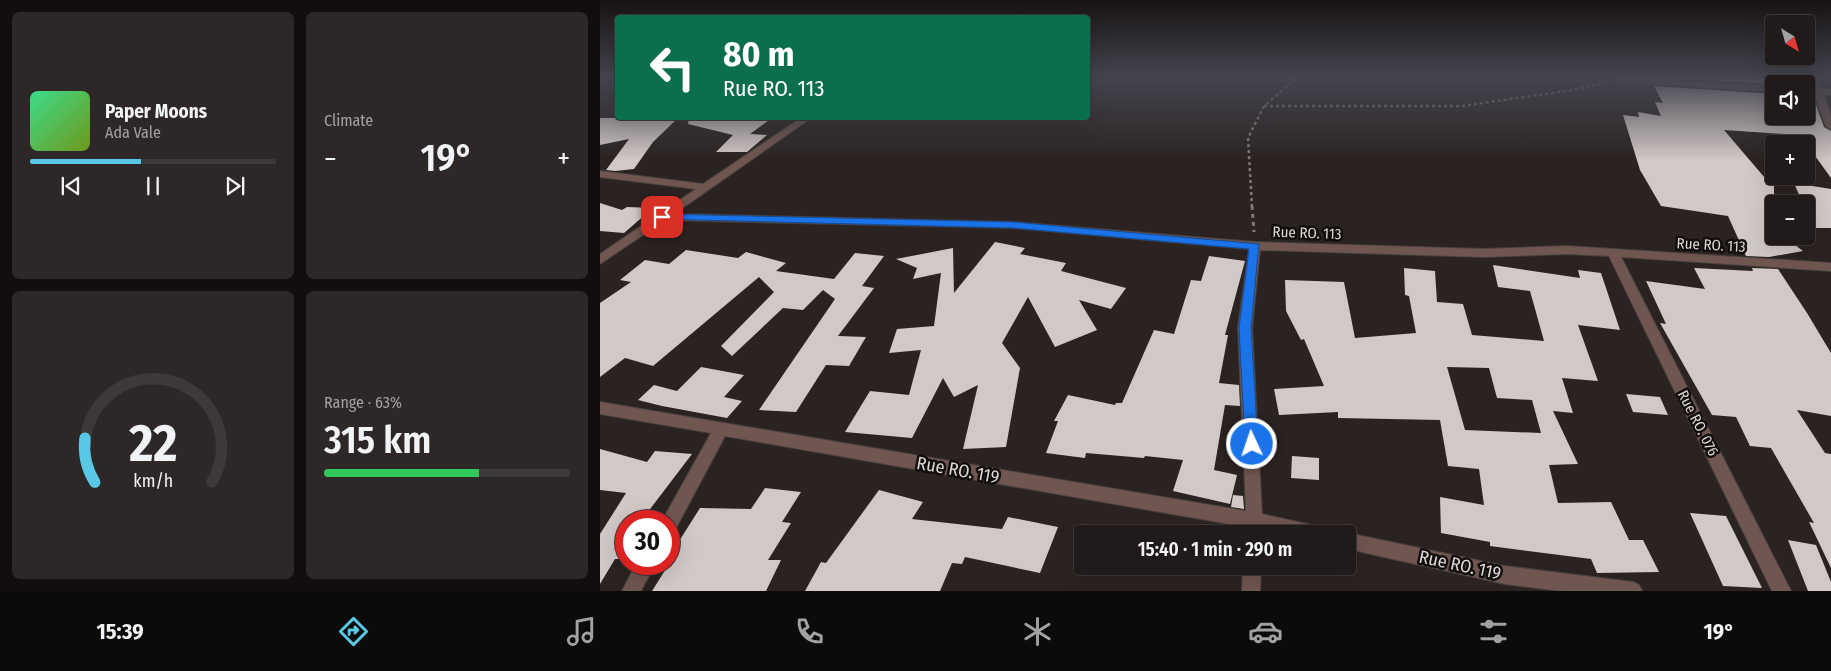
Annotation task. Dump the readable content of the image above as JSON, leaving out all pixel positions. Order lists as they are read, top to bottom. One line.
{"streets":{"street":["Rue RO. 113","Rue RO. 076","Rue RO. 119"]},"crossings":[["Rue RO. 113","Rue RO. 076"]],"north":"bottom right","page":{"tile":["Climate",["Range · 63%","315 km"]],"map_buttons":["+","−"],"turn":["80 m","Rue RO. 113"],"song":["Paper Moons","Ada Vale"],"heat":["−","19°","+"],"limit":"30","trip":"15:40 · 1 min · 290 m","tabs":["15:39","19°"],"gauge":["22","km/h"]}}
